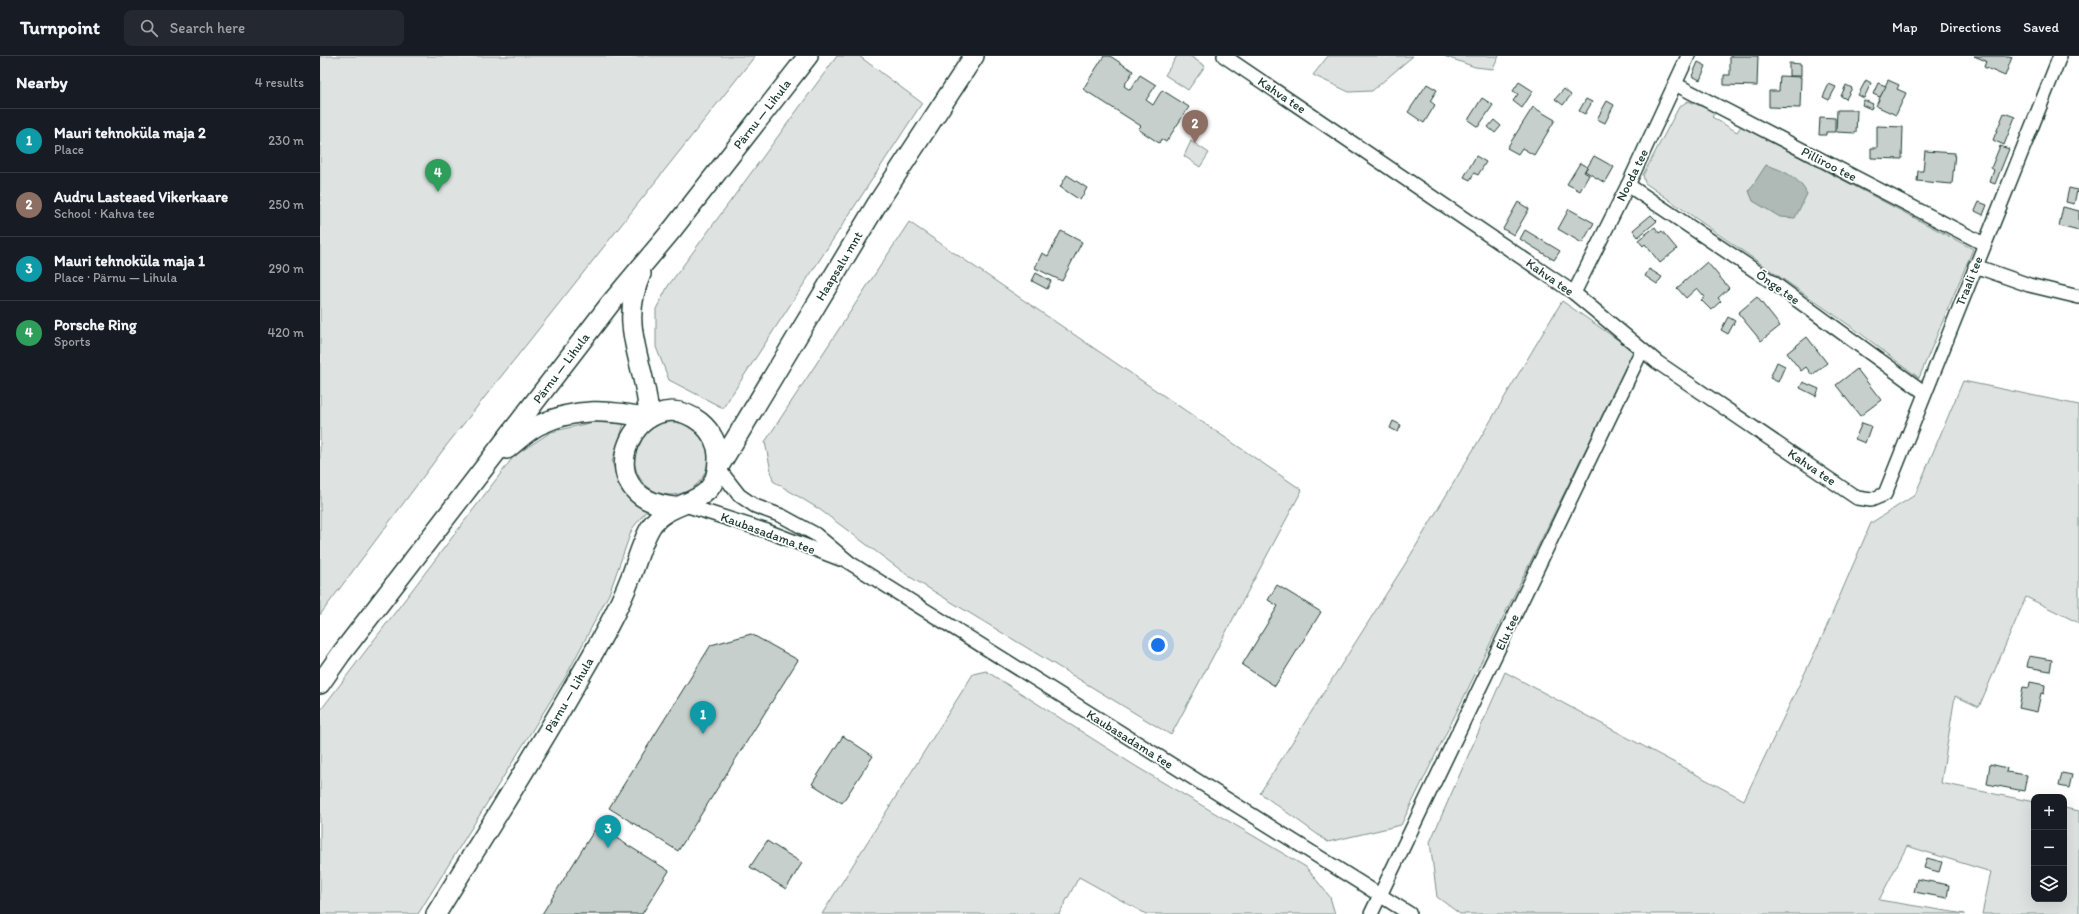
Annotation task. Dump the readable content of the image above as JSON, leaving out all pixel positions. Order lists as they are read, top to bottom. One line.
{"streets":{"main road":["Pärnu — Lihula","Haapsalu mnt"],"street":["Kahva tee","Pilliroo tee","Nooda tee","Traali tee","Õnge tee","Kaubasadama tee","Elu tee"]},"crossings":[["Kahva tee","Nooda tee"],["Kahva tee","Traali tee"],["Kahva tee","Elu tee"],["Pärnu — Lihula","Haapsalu mnt"],["Pärnu — Lihula","Kaubasadama tee"],["Pilliroo tee","Nooda tee"],["Pilliroo tee","Traali tee"],["Nooda tee","Õnge tee"],["Haapsalu mnt","Kaubasadama tee"],["Traali tee","Õnge tee"],["Kaubasadama tee","Elu tee"]],"page":{"header":"Turnpoint","search":"Search here","nav":["Map","Directions","Saved"],"heading":["Nearby","4 results"],"list":[{"mark":"1","name":"Mauri tehnoküla maja 2","note":"Place","value":"230 m"},{"mark":"2","name":"Audru Lasteaed Vikerkaare","note":"School · Kahva tee","value":"250 m"},{"mark":"3","name":"Mauri tehnoküla maja 1","note":"Place · Pärnu — Lihula","value":"290 m"},{"mark":"4","name":"Porsche Ring","note":"Sports","value":"420 m"}],"pins":["2","4","1","3"],"map_buttons":["+","−"]}}
